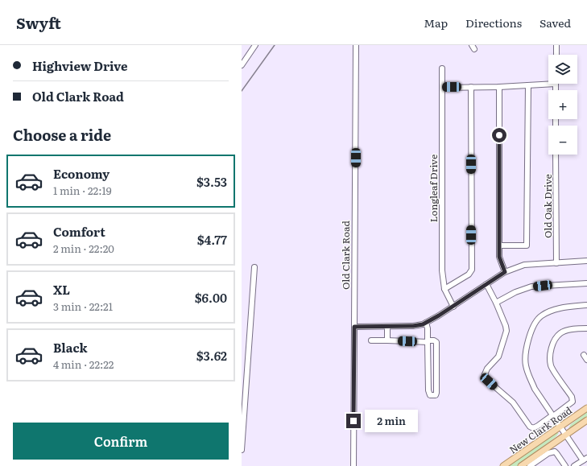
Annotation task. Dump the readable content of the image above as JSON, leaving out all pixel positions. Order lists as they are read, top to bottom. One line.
{"streets":{"main road":["New Clark Road"],"street":["Longleaf Drive","Old Oak Drive","Old Clark Road"]},"page":{"header":"Swyft","nav":["Map","Directions","Saved"],"banner":["Highview Drive","Old Clark Road"],"map_buttons":["+","−"],"heading":"Choose a ride","list":[{"name":"Economy","note":"1 min · 22:19","value":"$3.53"},{"name":"Comfort","note":"2 min · 22:20","value":"$4.77"},{"name":"XL","note":"3 min · 22:21","value":"$6.00"},{"name":"Black","note":"4 min · 22:22","value":"$3.62"}],"bubble":"2 min","buttons":"Confirm"}}
